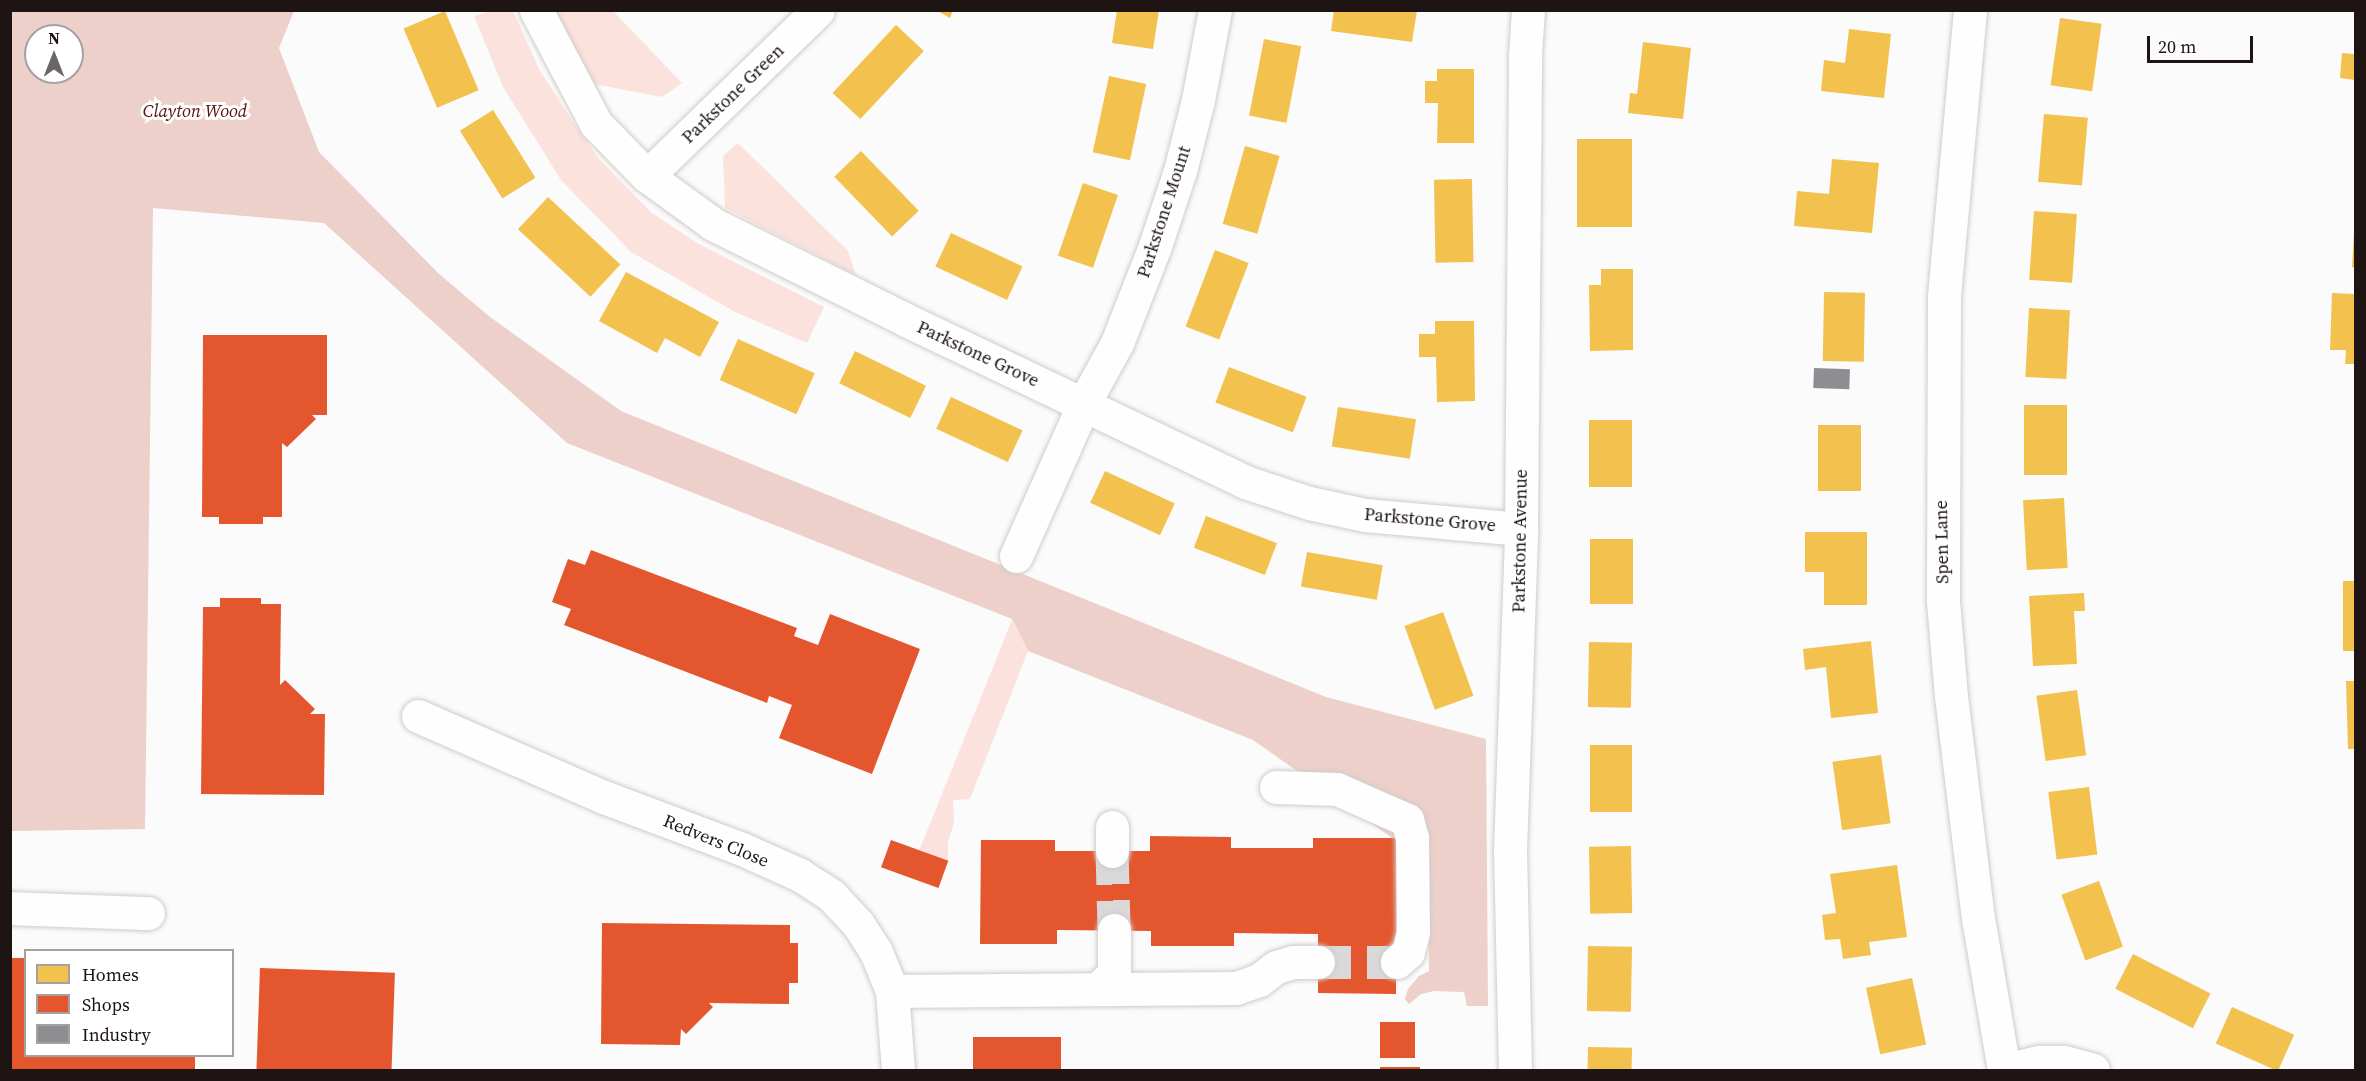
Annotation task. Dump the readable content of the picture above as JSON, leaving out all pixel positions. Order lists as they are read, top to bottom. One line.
{"streets":{"street":["Parkstone Green","Parkstone Mount","Parkstone Grove","Parkstone Avenue","Spen Lane","Redvers Close"]},"crossings":[["Parkstone Green","Parkstone Grove"],["Parkstone Mount","Parkstone Grove"],["Parkstone Grove","Parkstone Avenue"]],"parks":["Clayton Wood"],"legend":["Homes","Shops","Industry"],"scale_bar":"20 m","north":"top"}
